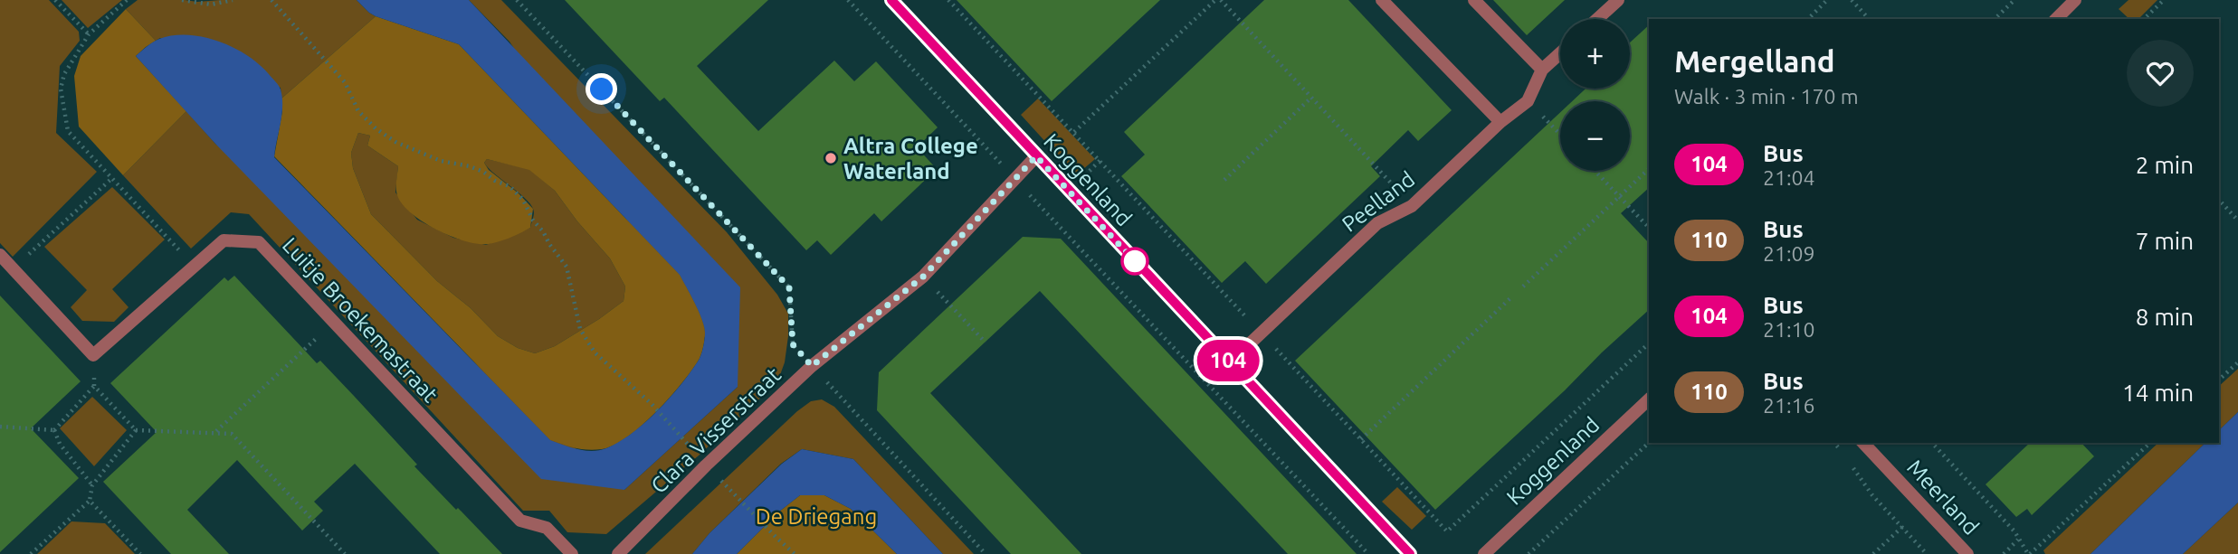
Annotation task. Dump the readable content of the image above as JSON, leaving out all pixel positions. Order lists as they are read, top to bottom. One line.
{"streets":{"street":["Koggenland","Peelland","Luitje Broekemastraat","Clara Visserstraat","Meerland"]},"crossings":[["Koggenland","Peelland"],["Koggenland","Clara Visserstraat"]],"parks":["De Driegang"],"places":["Altra College Waterland"],"lines":["bus line 104"],"page":{"on_map":"104","map_buttons":["+","−"],"heading":["Mergelland","Walk · 3 min · 170 m"],"list":[{"mark":"104","name":"Bus","note":"21:04","value":"2 min"},{"mark":"110","name":"Bus","note":"21:09","value":"7 min"},{"mark":"104","name":"Bus","note":"21:10","value":"8 min"},{"mark":"110","name":"Bus","note":"21:16","value":"14 min"}]}}
